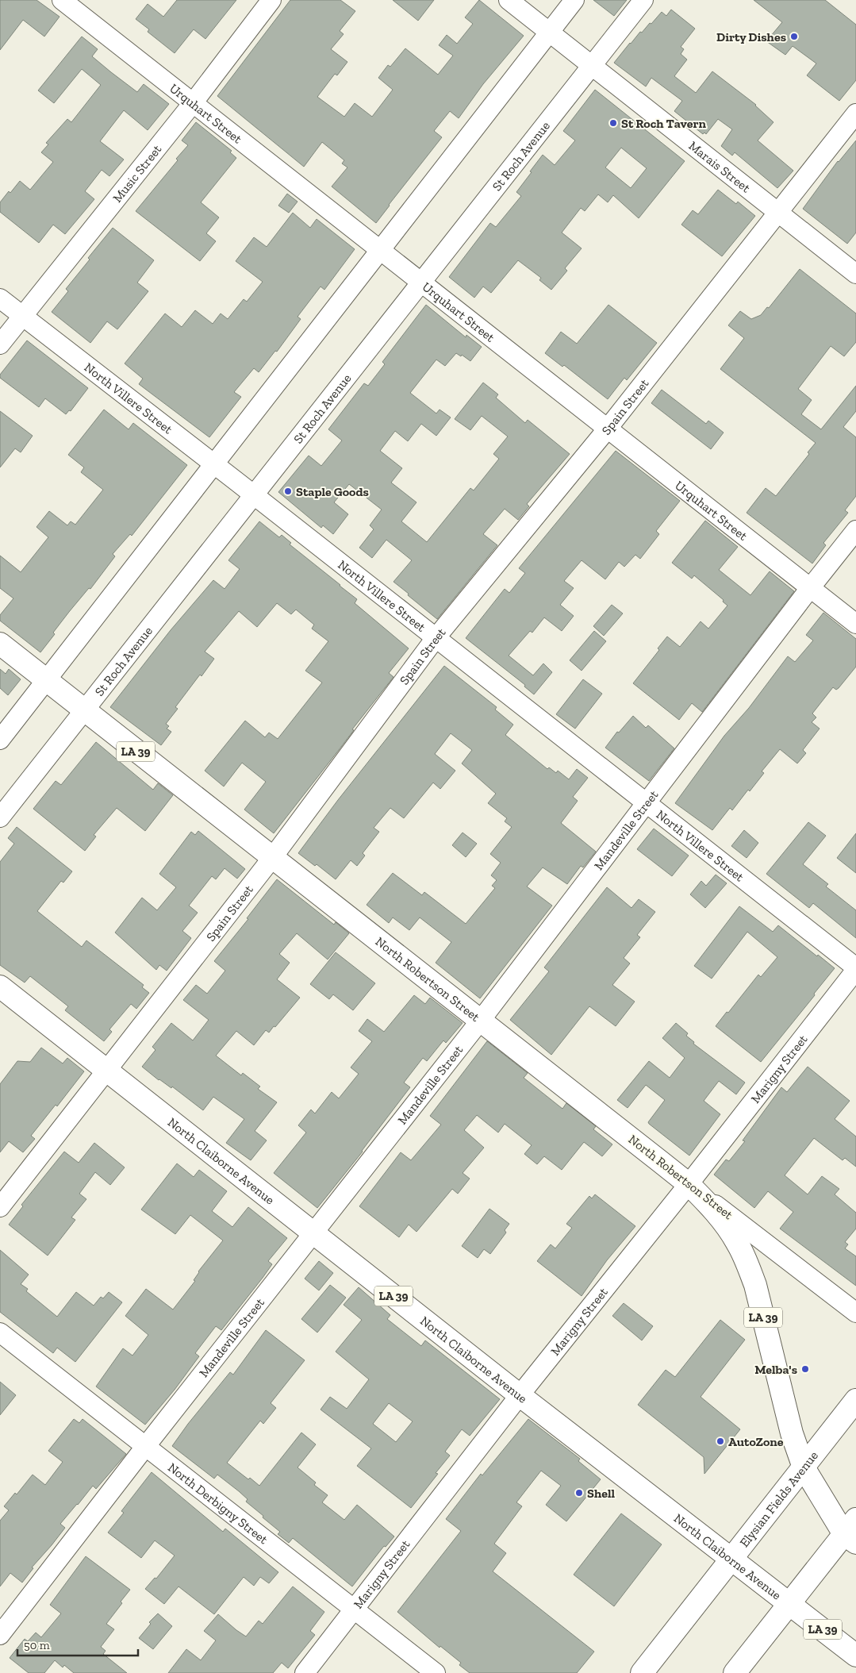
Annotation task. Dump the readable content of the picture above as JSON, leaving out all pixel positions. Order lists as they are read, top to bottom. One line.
{"streets":{"main road":["LA 39","North Robertson Street","North Claiborne Avenue","Elysian Fields Avenue"],"street":["Urquhart Street","St Roch Avenue","Marais Street","Music Street","North Villere Street","Spain Street","Mandeville Street","Marigny Street","North Derbigny Street"]},"crossings":[["Urquhart Street","St Roch Avenue"],["Urquhart Street","Music Street"],["Urquhart Street","Spain Street"],["Urquhart Street","Mandeville Street"],["St Roch Avenue","Marais Street"],["St Roch Avenue","North Villere Street"],["St Roch Avenue","North Robertson Street"],["Marais Street","Spain Street"],["Music Street","North Villere Street"],["North Villere Street","Spain Street"],["North Villere Street","Mandeville Street"],["North Villere Street","Marigny Street"],["Spain Street","North Robertson Street"],["Spain Street","North Claiborne Avenue"],["LA 39","North Robertson Street"],["LA 39","Marigny Street"],["LA 39","Elysian Fields Avenue"],["Mandeville Street","North Robertson Street"],["Mandeville Street","North Claiborne Avenue"],["Mandeville Street","North Derbigny Street"],["North Robertson Street","Marigny Street"],["Marigny Street","North Claiborne Avenue"],["Marigny Street","North Derbigny Street"],["North Claiborne Avenue","Elysian Fields Avenue"]],"places":["Dirty Dishes","St Roch Tavern","Staple Goods","Melba's","AutoZone","Shell"],"scale_bar":"50 m"}
